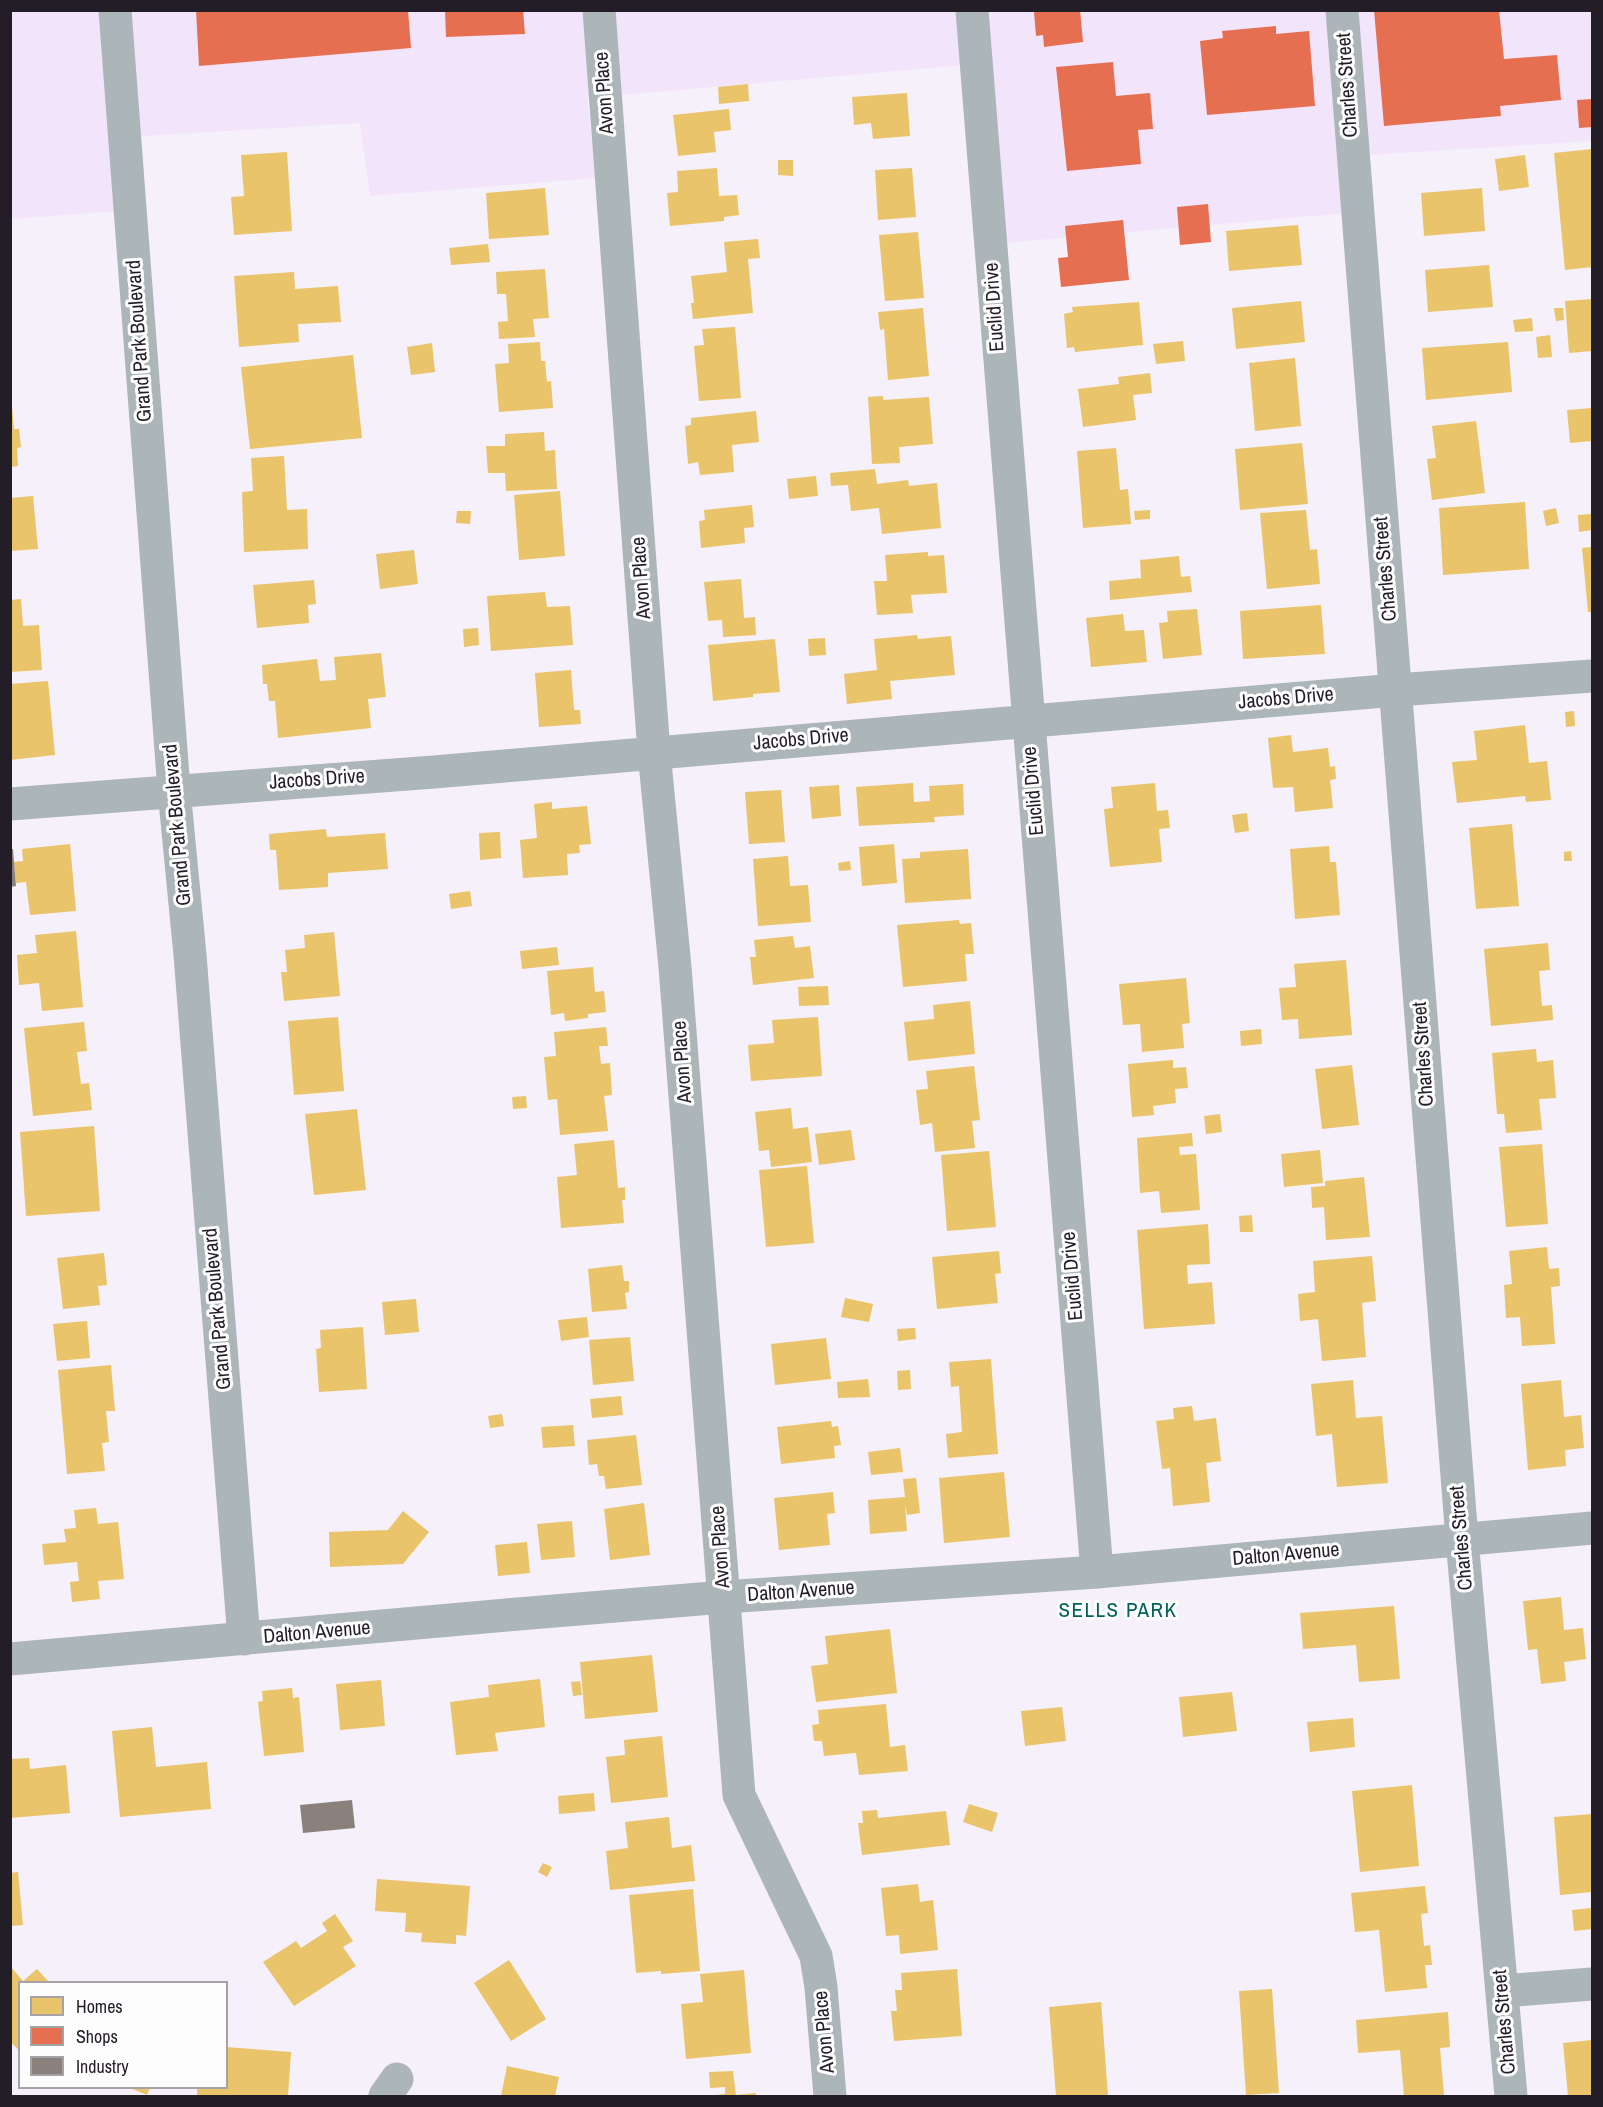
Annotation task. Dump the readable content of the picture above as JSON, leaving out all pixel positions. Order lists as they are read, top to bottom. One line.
{"streets":{"street":["Charles Street","Avon Place","Euclid Drive","Grand Park Boulevard","Jacobs Drive","Dalton Avenue"]},"crossings":[["Charles Street","Jacobs Drive"],["Charles Street","Dalton Avenue"],["Avon Place","Jacobs Drive"],["Avon Place","Dalton Avenue"],["Euclid Drive","Jacobs Drive"],["Euclid Drive","Dalton Avenue"],["Grand Park Boulevard","Jacobs Drive"],["Grand Park Boulevard","Dalton Avenue"]],"districts":["SELLS PARK"],"legend":["Homes","Shops","Industry"]}
